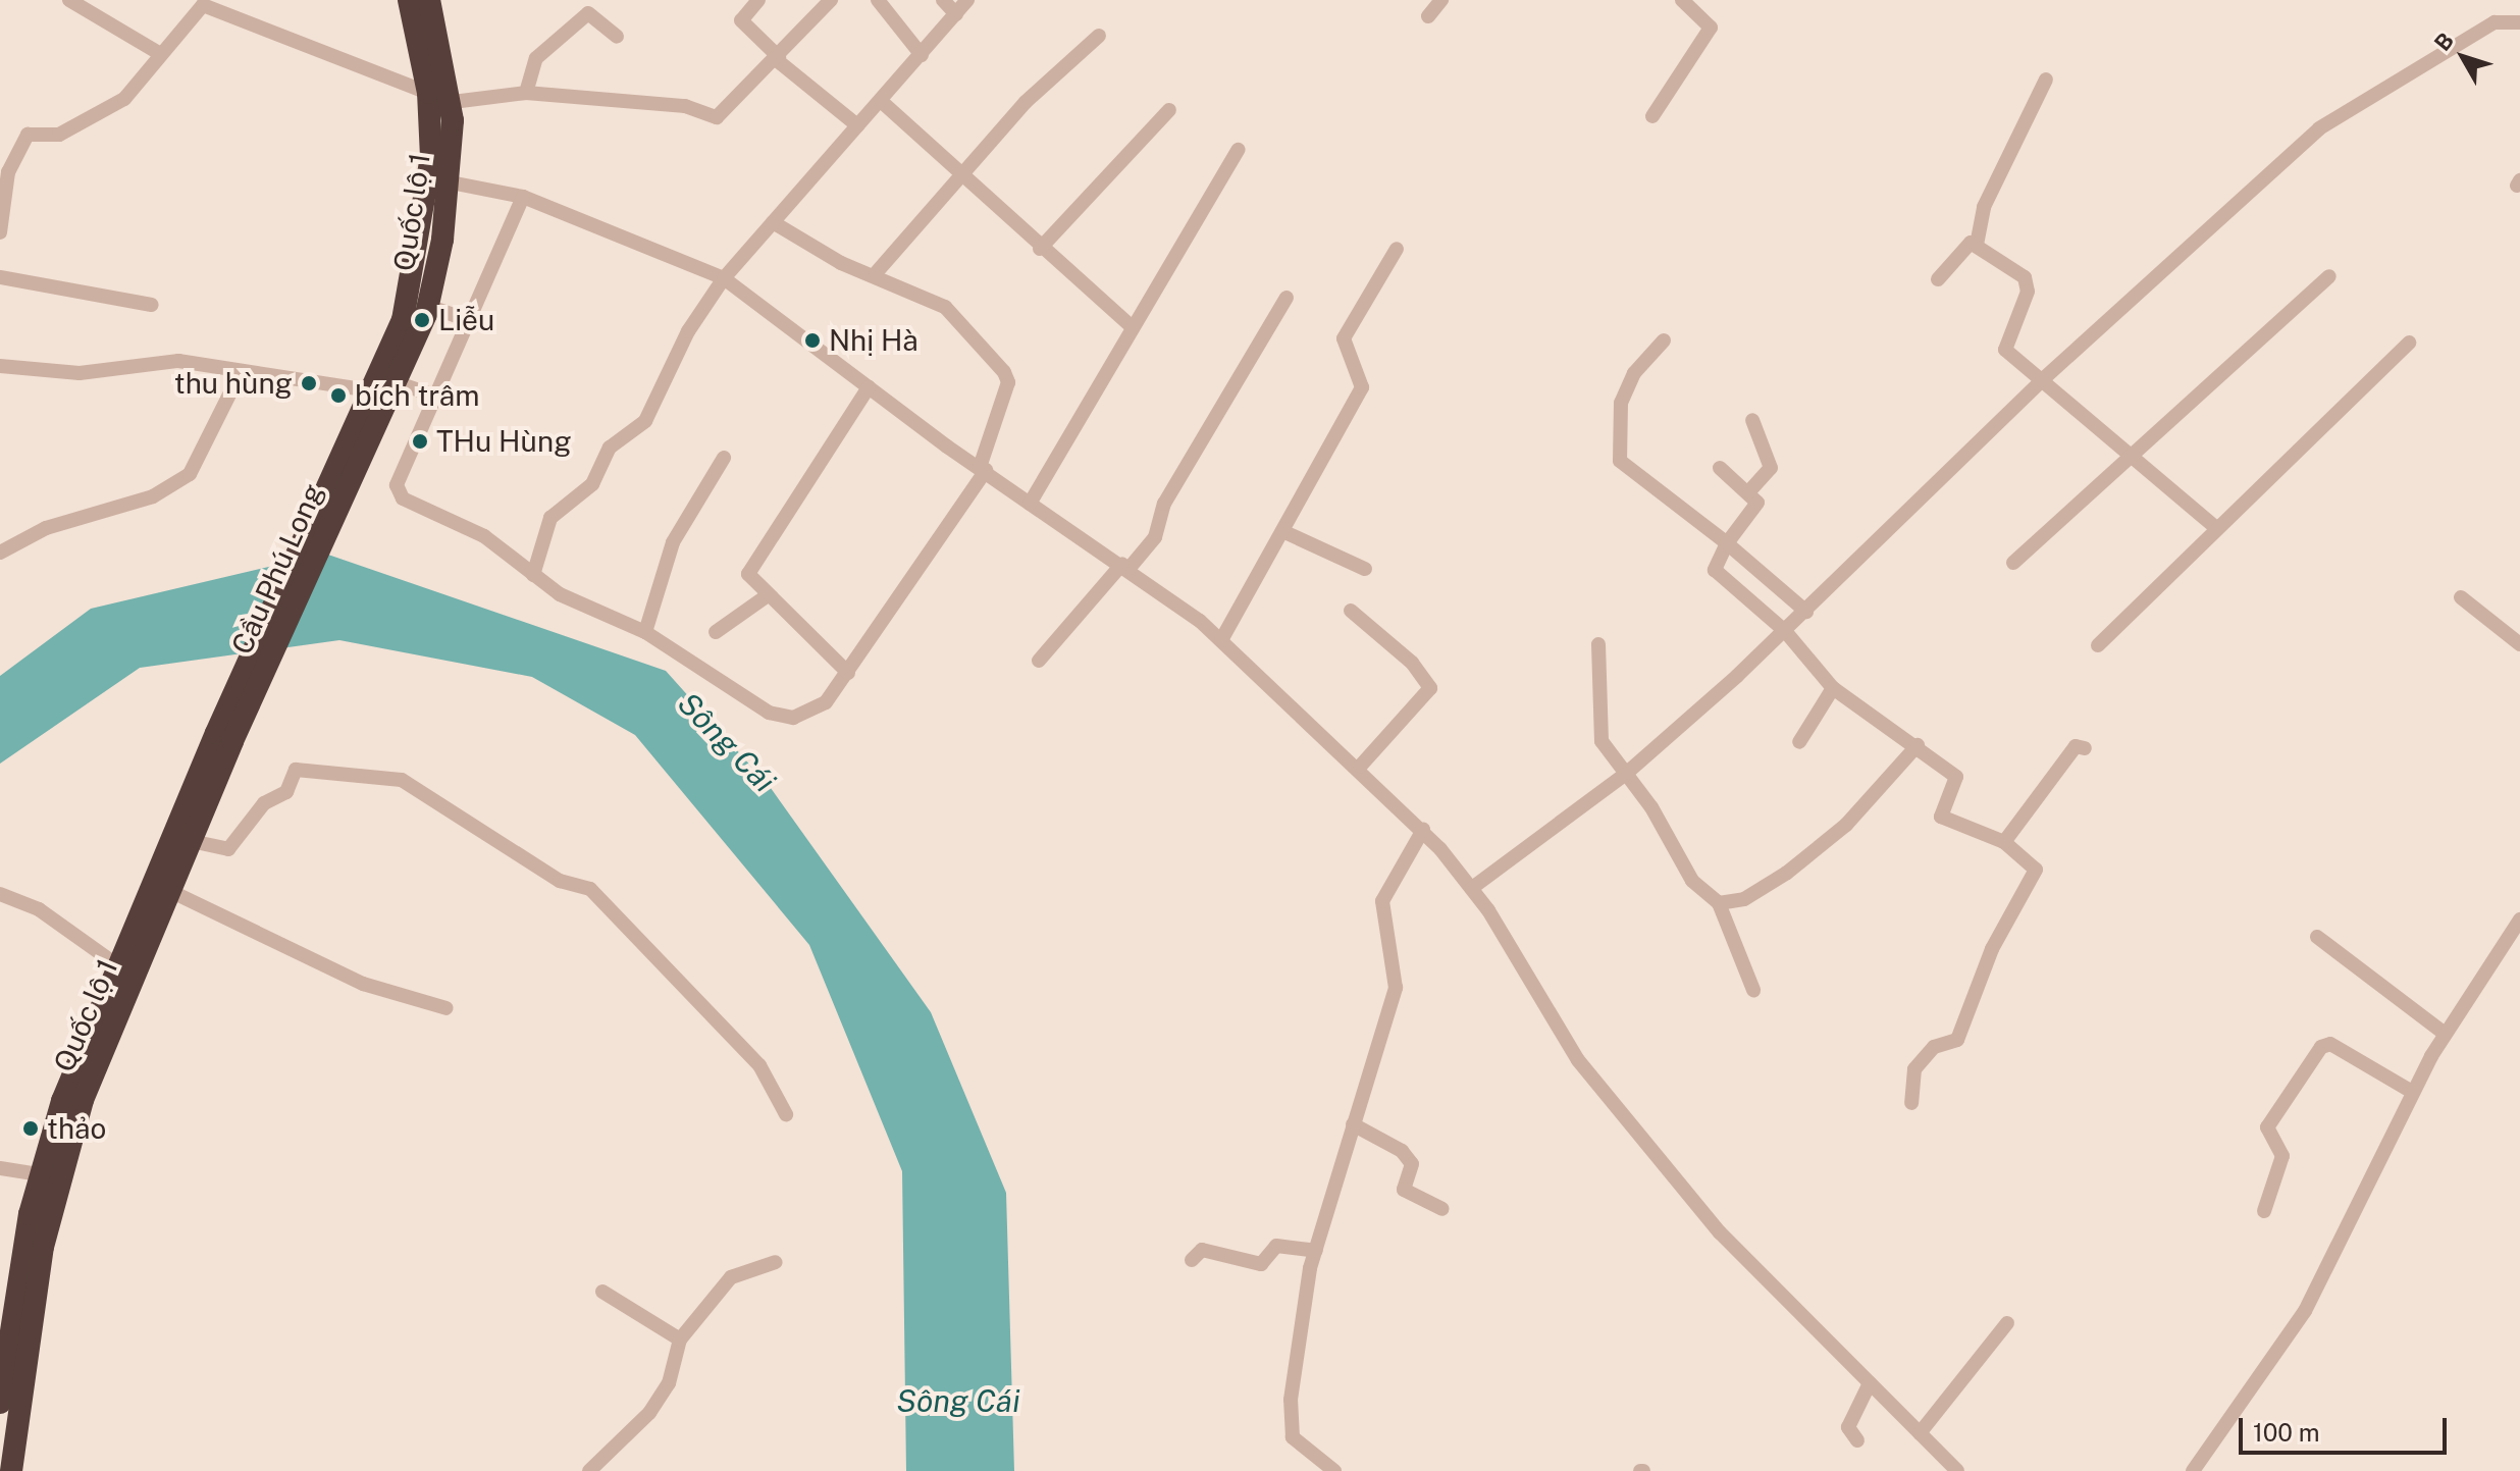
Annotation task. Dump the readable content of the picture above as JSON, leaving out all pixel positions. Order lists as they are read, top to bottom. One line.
{"streets":{"highway":["Quốc lộ 1","Cầu Phú Long"]},"crossings":[["Quốc lộ 1","Cầu Phú Long"]],"water":["Sông Cái"],"places":["Liễu","Nhị Hà","thu hùng","bích trâm","THu Hùng","thảo"],"scale_bar":"100 m","north":"top left"}
